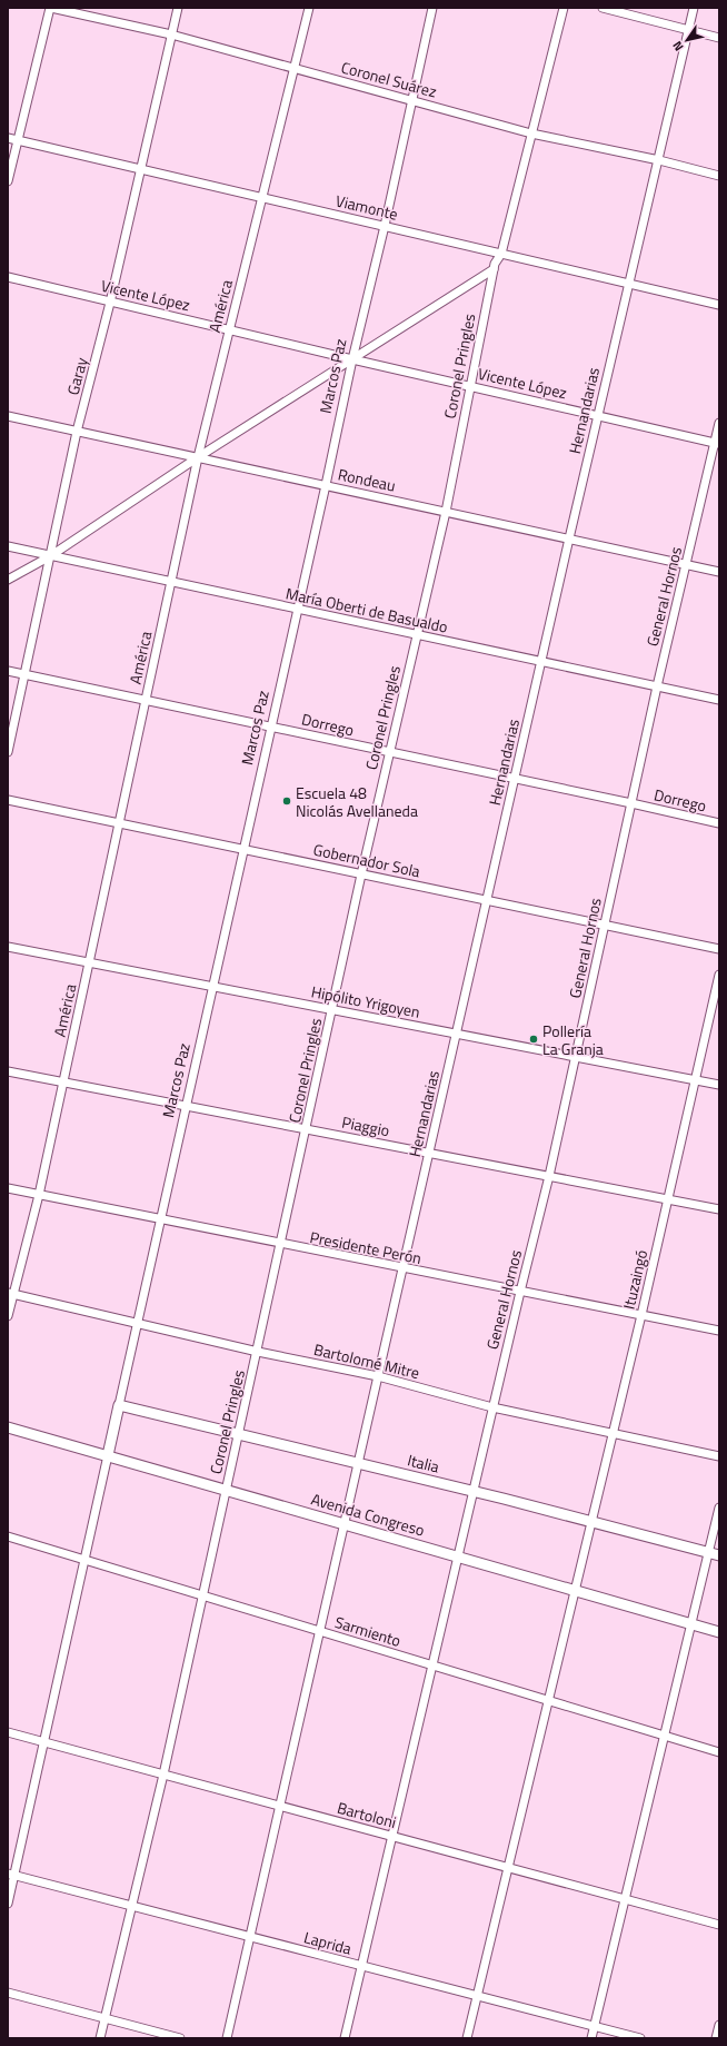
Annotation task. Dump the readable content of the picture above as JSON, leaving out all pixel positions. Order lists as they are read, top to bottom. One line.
{"streets":{"street":["Coronel Suárez","Viamonte","Vicente López","América","Coronel Pringles","Garay","Marcos Paz","Hernandarias","Rondeau","General Hornos","María Oberti de Basualdo","Dorrego","Gobernador Sola","Hipólito Yrigoyen","Piaggio","Presidente Perón","Ituzaingó","Bartolomé Mitre","Italia","Avenida Congreso","Sarmiento","Bartoloni","Laprida"]},"crossings":[["Coronel Suárez","América"],["Coronel Suárez","Coronel Pringles"],["Coronel Suárez","Garay"],["Coronel Suárez","Marcos Paz"],["Coronel Suárez","Hernandarias"],["Viamonte","América"],["Viamonte","Coronel Pringles"],["Viamonte","Garay"],["Viamonte","Marcos Paz"],["Viamonte","Hernandarias"],["Vicente López","América"],["Vicente López","Coronel Pringles"],["Vicente López","Garay"],["Vicente López","Marcos Paz"],["Vicente López","Hernandarias"],["Vicente López","General Hornos"],["América","Rondeau"],["América","María Oberti de Basualdo"],["América","Dorrego"],["América","Gobernador Sola"],["América","Hipólito Yrigoyen"],["América","Piaggio"],["América","Presidente Perón"],["América","Bartolomé Mitre"],["Coronel Pringles","Rondeau"],["Coronel Pringles","María Oberti de Basualdo"],["Coronel Pringles","Dorrego"],["Coronel Pringles","Gobernador Sola"],["Coronel Pringles","Hipólito Yrigoyen"],["Coronel Pringles","Piaggio"],["Coronel Pringles","Presidente Perón"],["Coronel Pringles","Bartolomé Mitre"],["Coronel Pringles","Italia"],["Coronel Pringles","Avenida Congreso"],["Coronel Pringles","Sarmiento"],["Coronel Pringles","Bartoloni"],["Coronel Pringles","Laprida"],["Garay","Rondeau"],["Garay","María Oberti de Basualdo"],["Garay","Dorrego"],["Marcos Paz","Rondeau"],["Marcos Paz","María Oberti de Basualdo"],["Marcos Paz","Dorrego"],["Marcos Paz","Gobernador Sola"],["Marcos Paz","Hipólito Yrigoyen"],["Marcos Paz","Piaggio"],["Marcos Paz","Presidente Perón"],["Marcos Paz","Bartolomé Mitre"],["Marcos Paz","Italia"],["Marcos Paz","Avenida Congreso"],["Hernandarias","Rondeau"],["Hernandarias","María Oberti de Basualdo"],["Hernandarias","Dorrego"],["Hernandarias","Gobernador Sola"],["Hernandarias","Hipólito Yrigoyen"],["Hernandarias","Piaggio"],["Hernandarias","Presidente Perón"],["Hernandarias","Bartolomé Mitre"],["Hernandarias","Italia"],["Hernandarias","Avenida Congreso"],["Hernandarias","Sarmiento"],["Hernandarias","Bartoloni"],["Hernandarias","Laprida"],["Rondeau","General Hornos"],["General Hornos","María Oberti de Basualdo"],["General Hornos","Dorrego"],["General Hornos","Gobernador Sola"],["General Hornos","Hipólito Yrigoyen"],["General Hornos","Piaggio"],["General Hornos","Presidente Perón"],["General Hornos","Bartolomé Mitre"],["General Hornos","Italia"],["General Hornos","Avenida Congreso"],["General Hornos","Sarmiento"],["General Hornos","Bartoloni"],["General Hornos","Laprida"],["Hipólito Yrigoyen","Ituzaingó"],["Piaggio","Ituzaingó"],["Presidente Perón","Ituzaingó"],["Ituzaingó","Bartolomé Mitre"],["Ituzaingó","Italia"],["Ituzaingó","Avenida Congreso"],["Ituzaingó","Sarmiento"],["Ituzaingó","Bartoloni"],["Ituzaingó","Laprida"]],"places":["Escuela 48 Nicolás Avellaneda","Pollería La Granja"],"north":"bottom left"}
